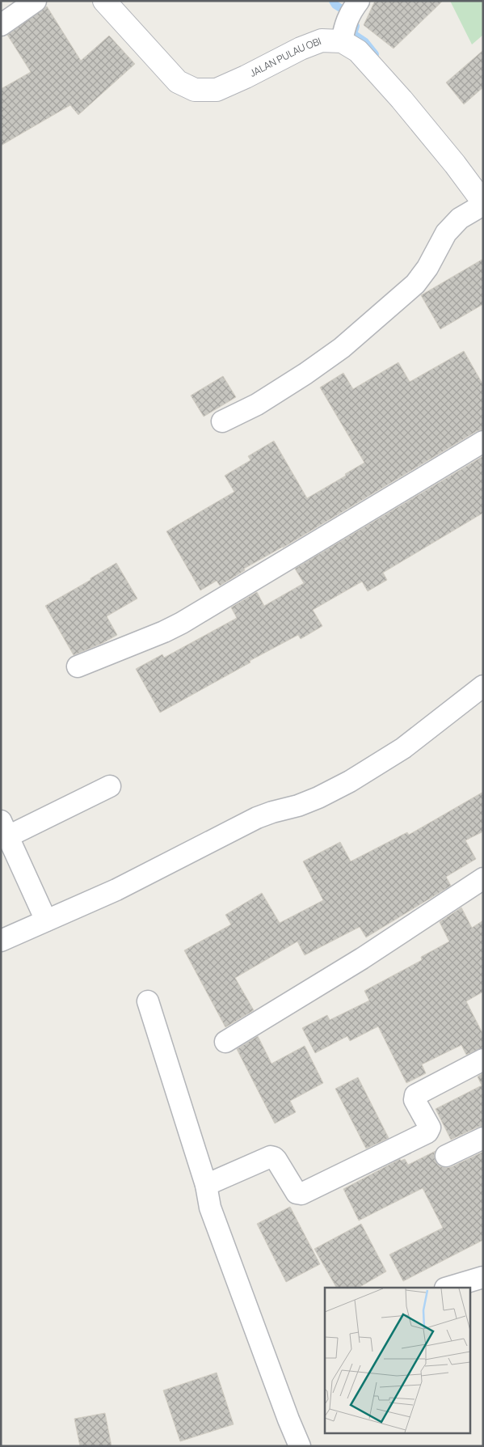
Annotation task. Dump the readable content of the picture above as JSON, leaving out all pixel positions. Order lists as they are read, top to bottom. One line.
{"streets":{"street":["JALAN PULAU OBI"]}}
